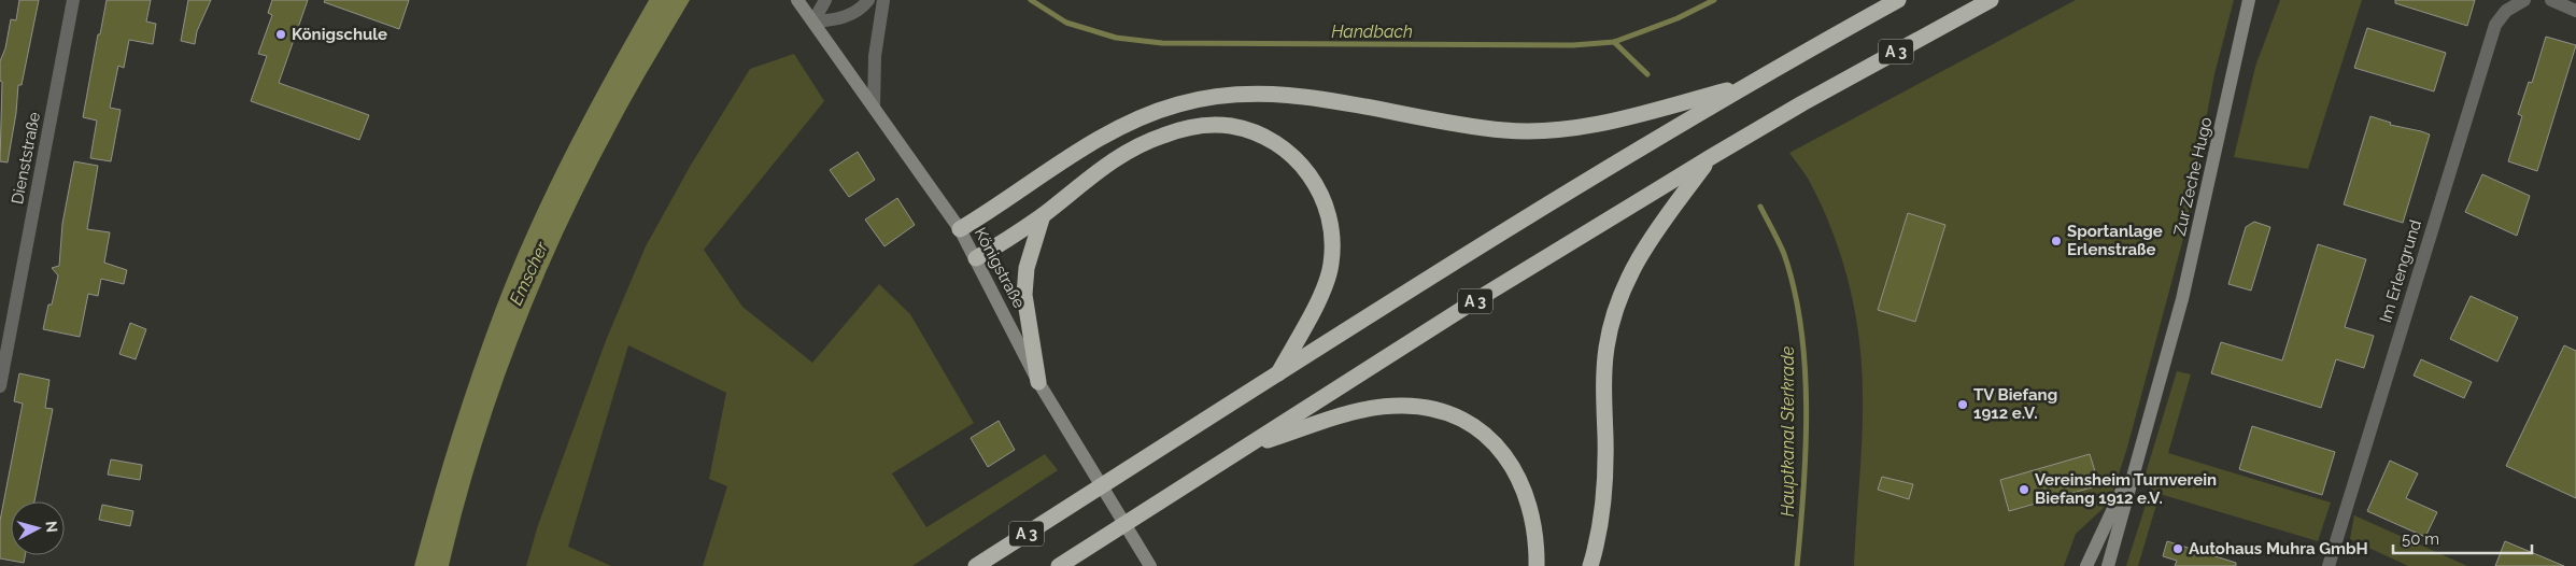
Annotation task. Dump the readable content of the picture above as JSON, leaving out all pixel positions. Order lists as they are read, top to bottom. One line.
{"streets":{"highway":["A 3"],"street":["Dienststraße","Zur Zeche Hugo","Königstraße","Im Erlengrund"]},"water":["Handbach","Emscher","Hauptkanal Sterkrade"],"places":["Königschule","Sportanlage Erlenstraße","TV Biefang 1912 e.V.","Vereinsheim Turnverein Biefang 1912 e.V.","Autohaus Muhra GmbH"],"scale_bar":"50 m","north":"right"}
